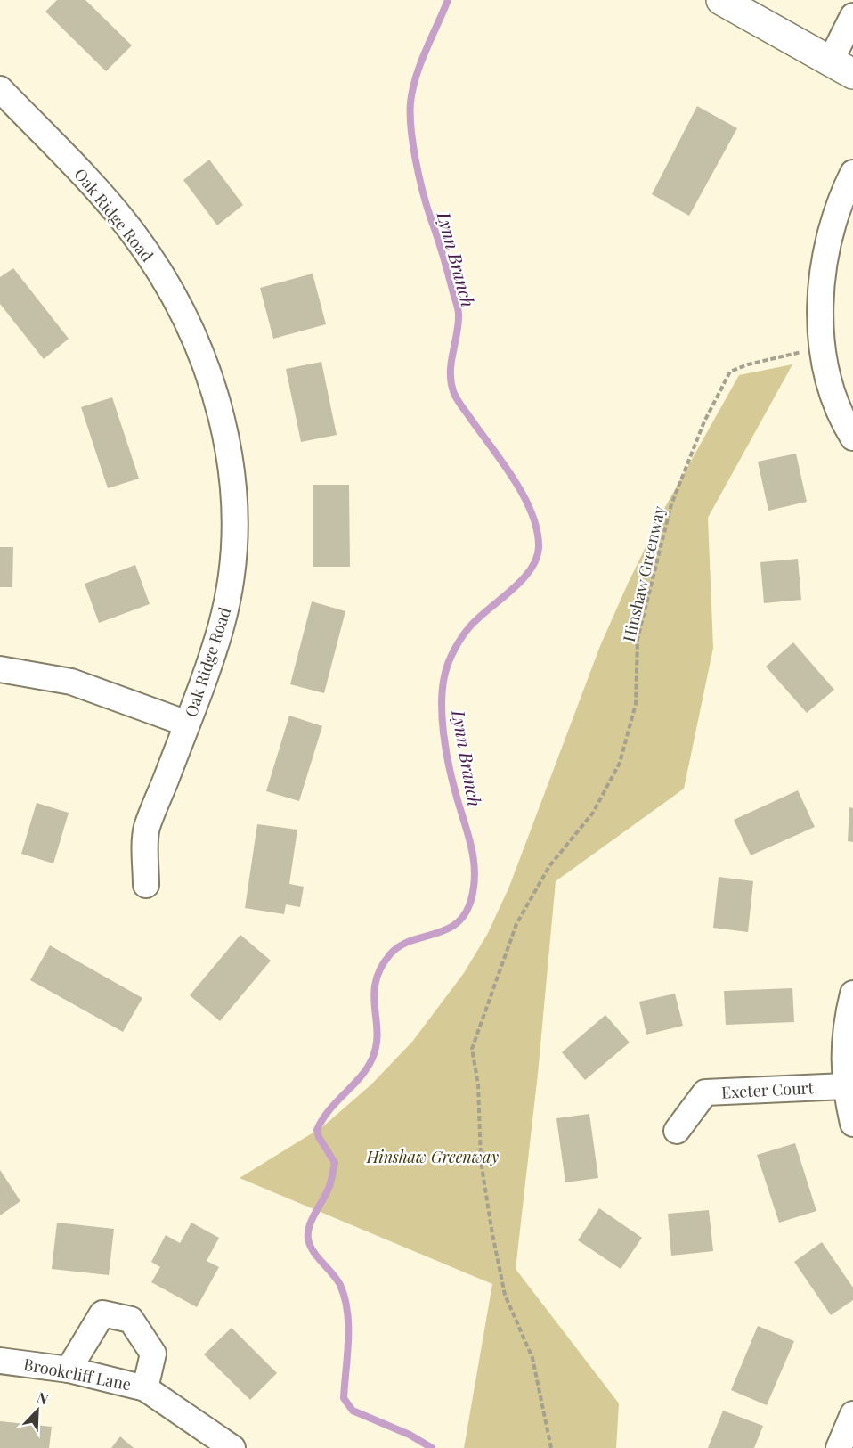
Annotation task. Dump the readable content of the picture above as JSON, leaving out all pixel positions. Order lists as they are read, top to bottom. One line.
{"streets":{"street":["Oak Ridge Road","Exeter Court","Brookcliff Lane"],"path":["Hinshaw Greenway"]},"water":["Lynn Branch"],"parks":["Hinshaw Greenway"],"north":"top right"}
